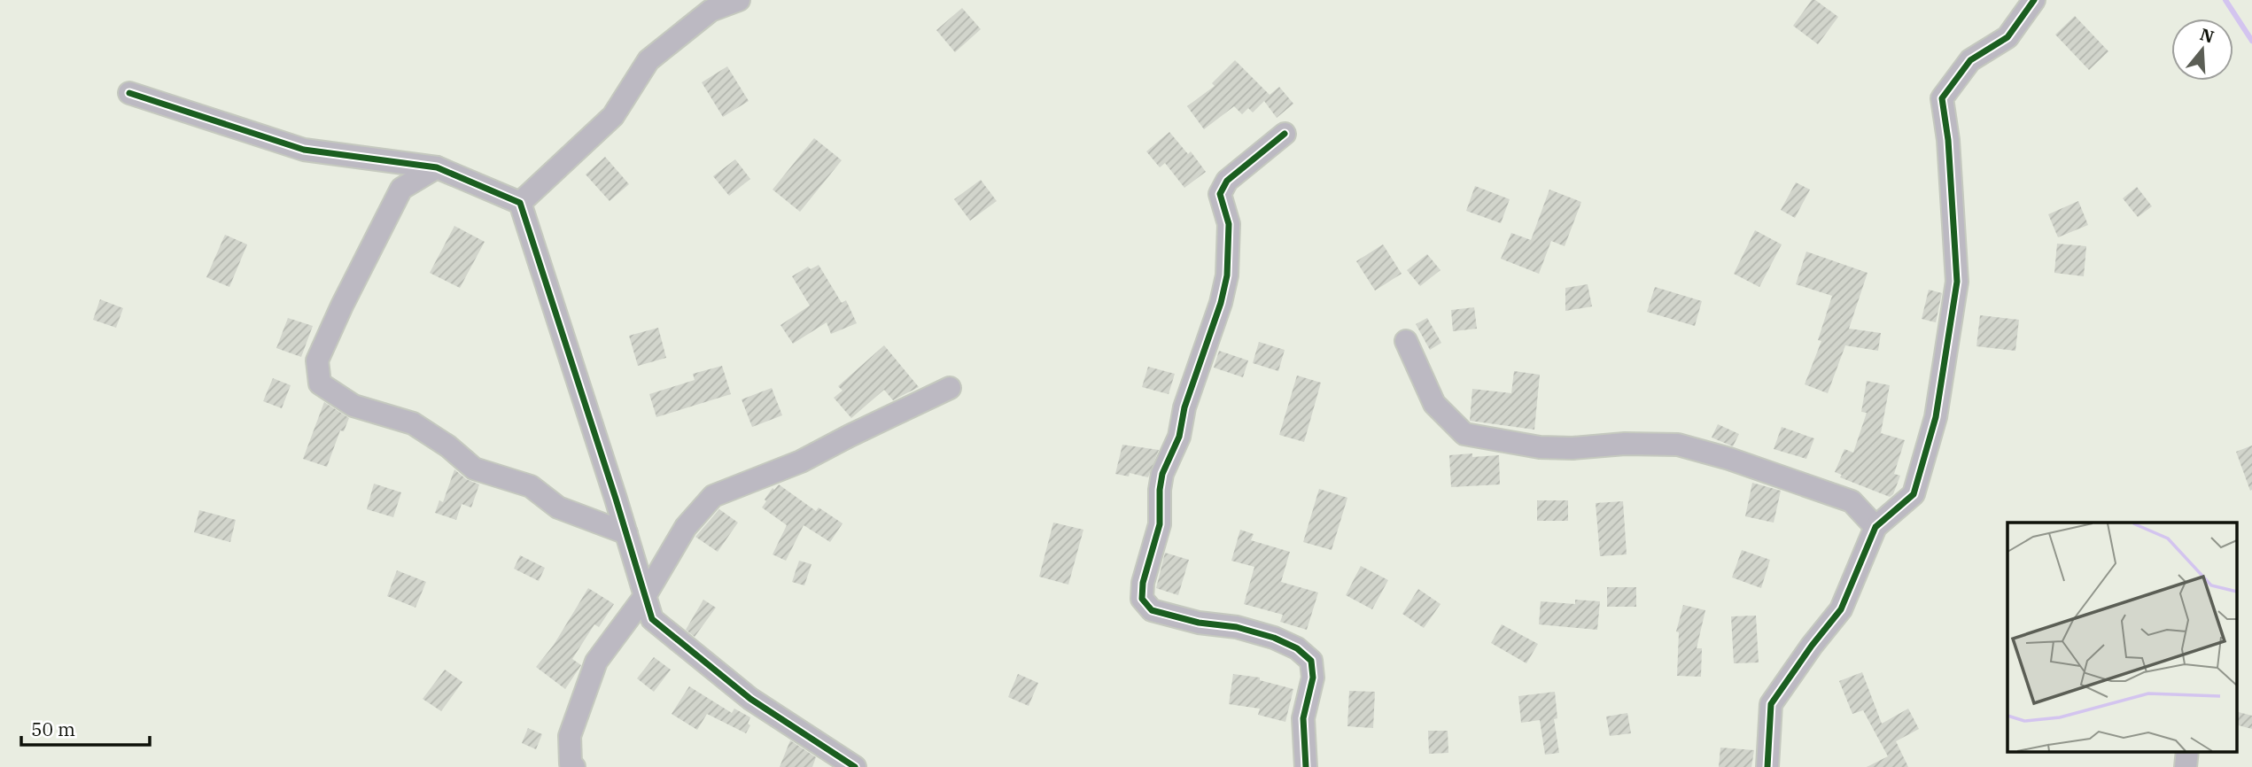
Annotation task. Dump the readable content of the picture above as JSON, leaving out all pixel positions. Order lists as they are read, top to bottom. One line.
{"scale_bar":"50 m","north":"top"}
